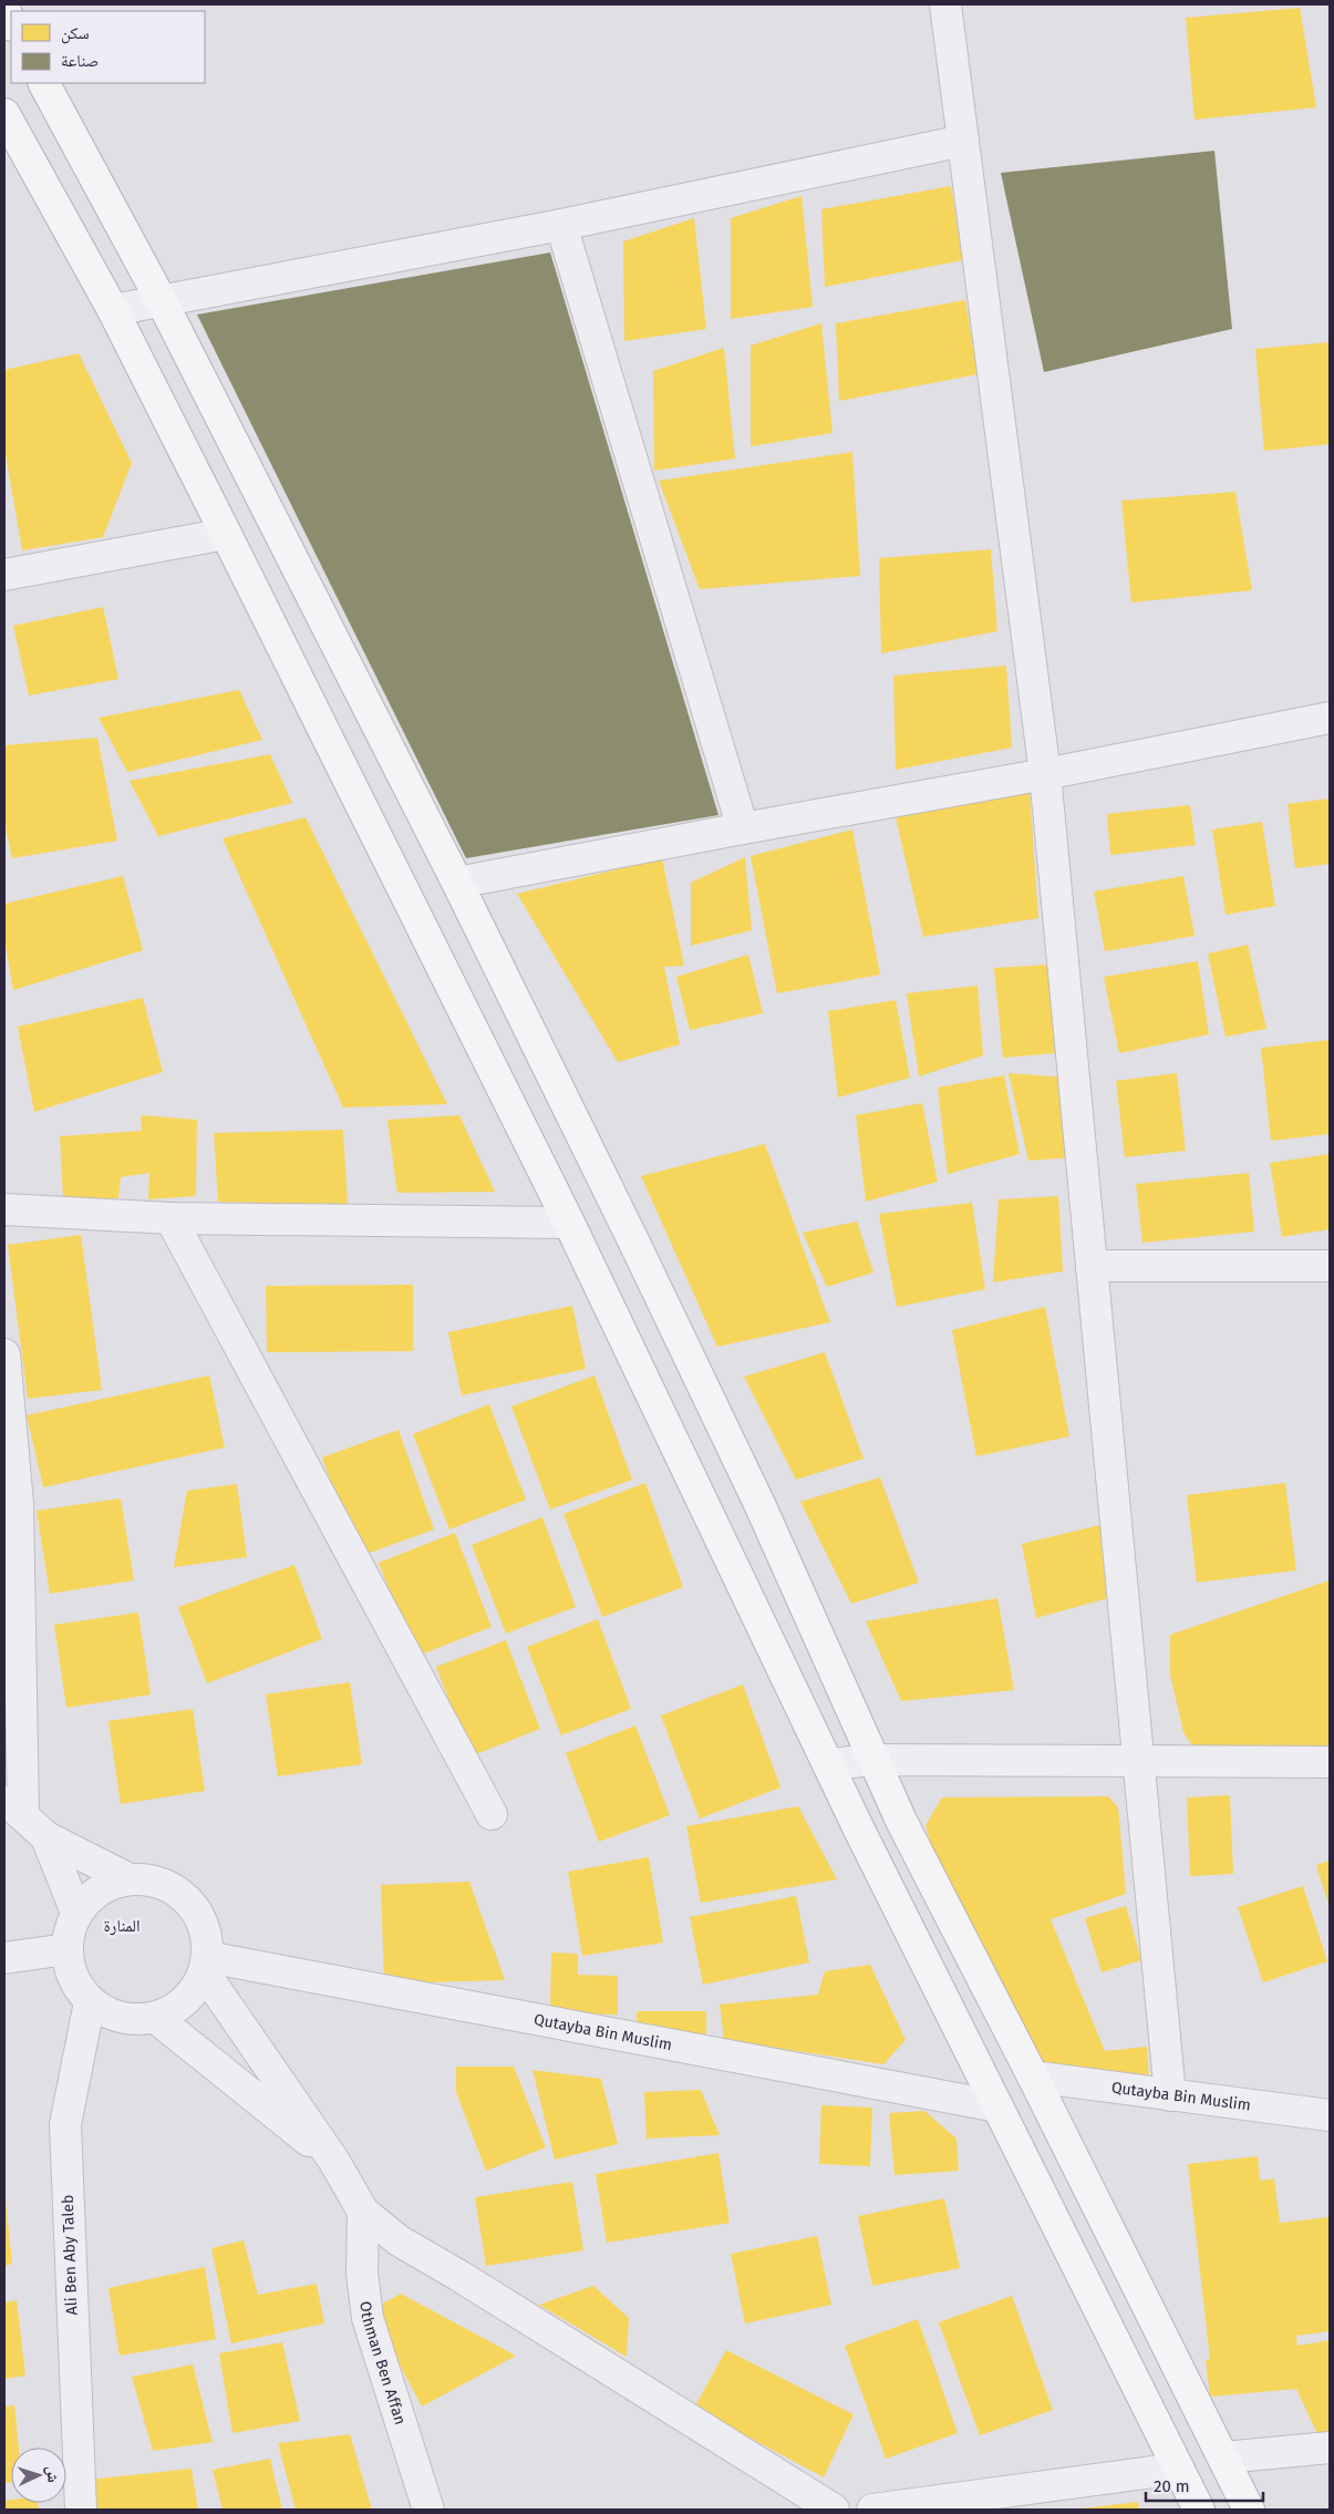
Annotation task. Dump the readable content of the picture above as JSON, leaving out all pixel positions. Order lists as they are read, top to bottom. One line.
{"streets":{"street":["Qutayba Bin Muslim","Ali Ben Aby Taleb","Othman Ben Affan"]},"crossings":[["Qutayba Bin Muslim","Ali Ben Aby Taleb"]],"districts":["المنارة"],"legend":["سكن","صناعة"],"scale_bar":"20 m","north":"right"}
